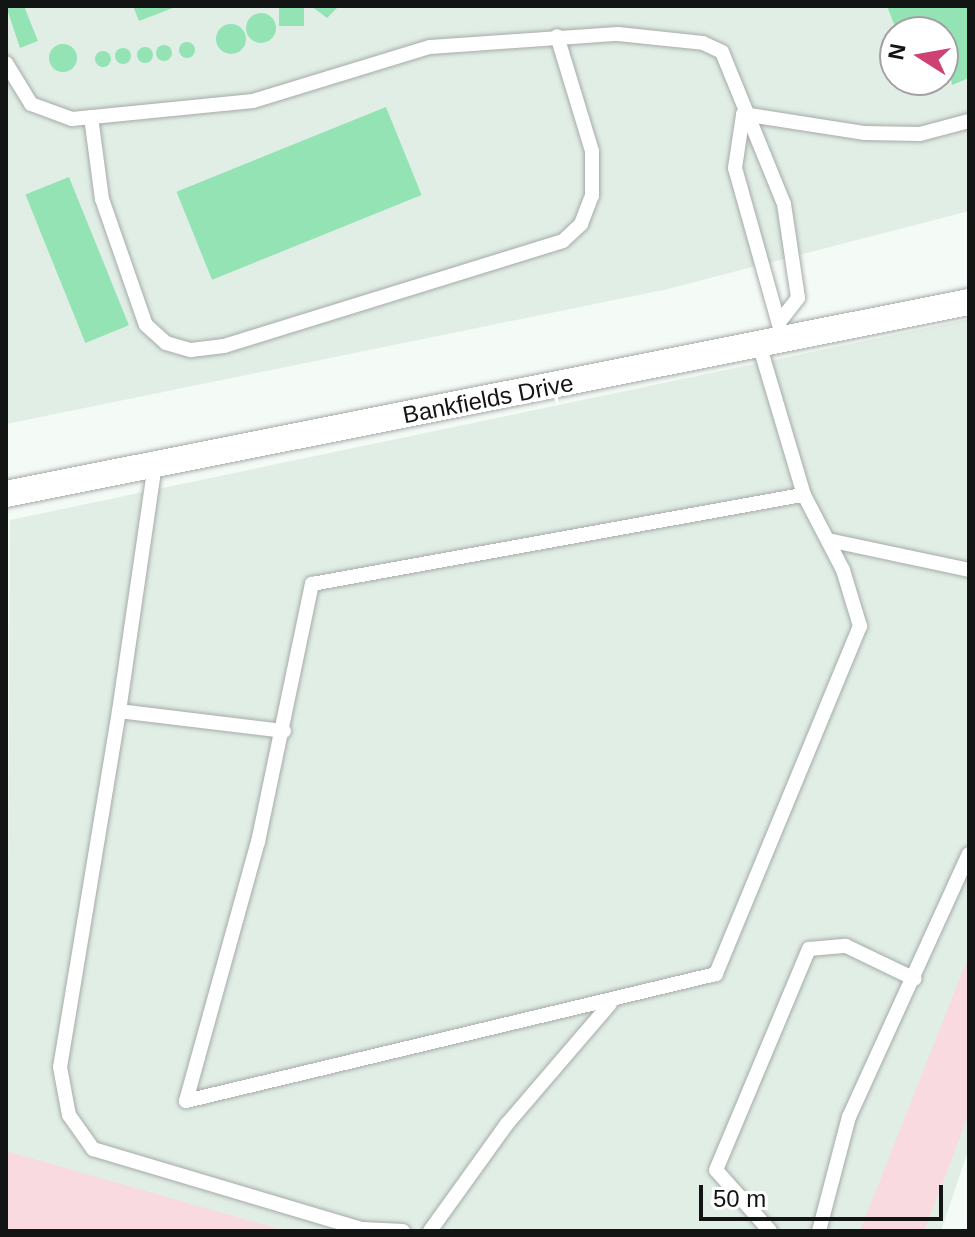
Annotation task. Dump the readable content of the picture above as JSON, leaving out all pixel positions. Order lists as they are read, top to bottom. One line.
{"streets":{"street":["Bankfields Drive"]},"scale_bar":"50 m","north":"left"}
